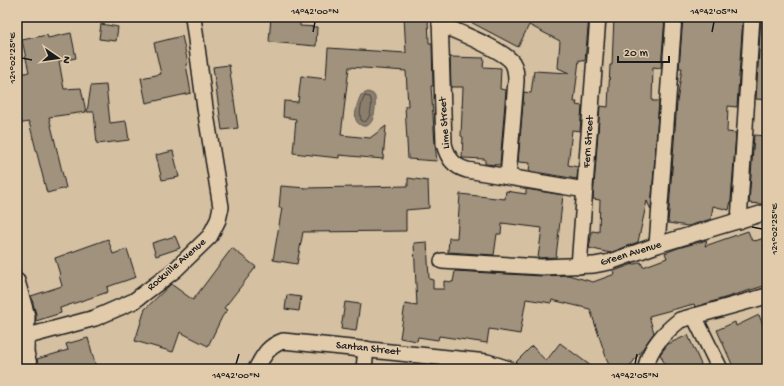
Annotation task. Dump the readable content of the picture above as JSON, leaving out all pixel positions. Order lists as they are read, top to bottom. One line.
{"streets":{"street":["Lime Street","Fern Street","Green Avenue","Rockville Avenue","Santan Street"]},"crossings":[["Lime Street","Fern Street"],["Fern Street","Green Avenue"]],"scale_bar":"20 m","north":"right","coordinates":["14°42'00\"N","14°42'05\"N","121°02'25\"E"]}
